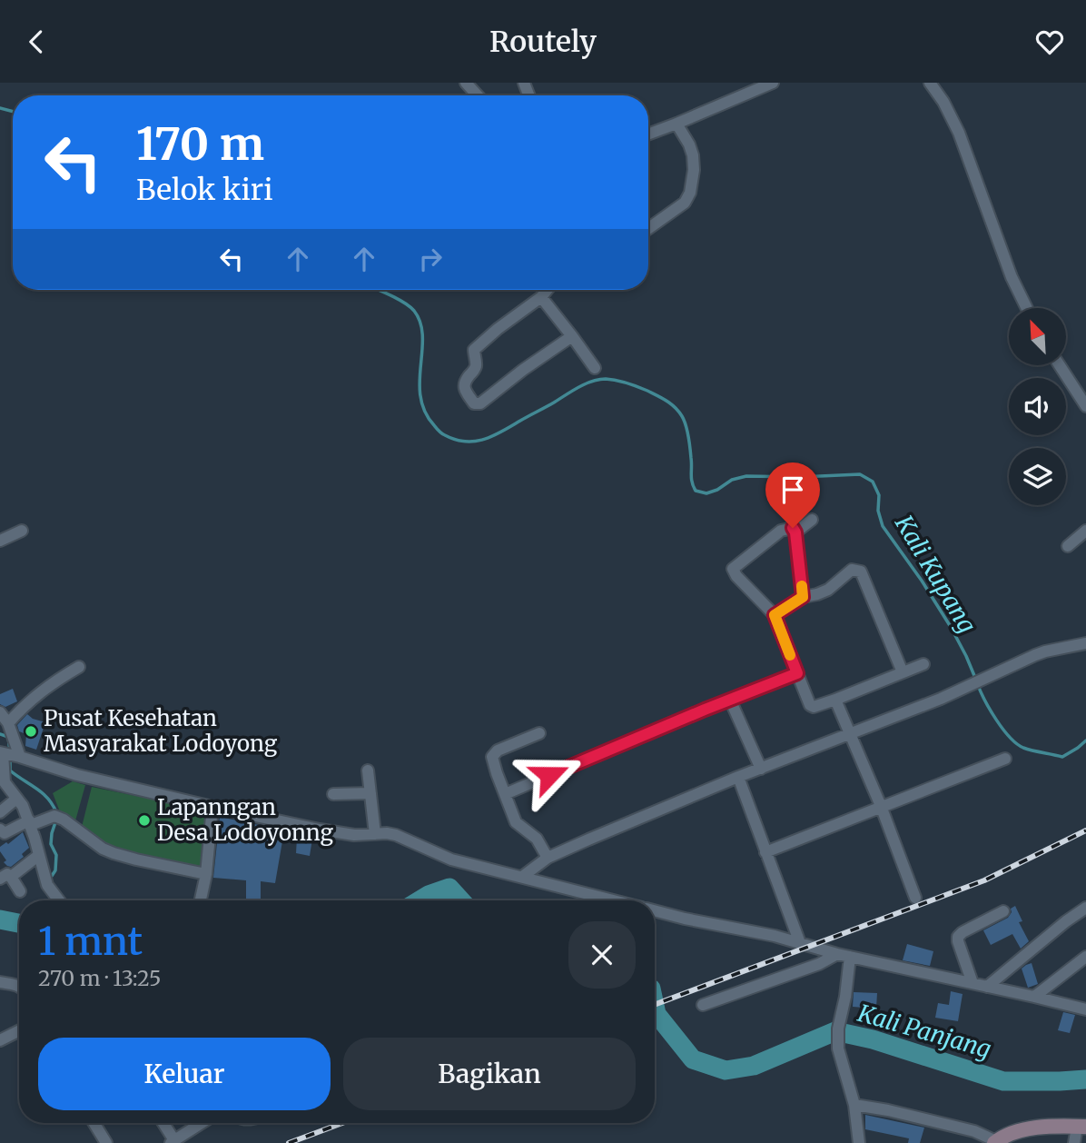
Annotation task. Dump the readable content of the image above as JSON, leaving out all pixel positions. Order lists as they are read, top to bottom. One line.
{"water":["Kali Kupang","Kali Panjang"],"places":["Pusat Kesehatan Masyarakat Lodoyong","Lapanngan Desa Lodoyonng"],"north":"top left","page":{"header":"Routely","turn":["170 m","Belok kiri"],"heading":["1 mnt","270 m · 13:25"],"buttons":["Keluar","Bagikan"]}}
